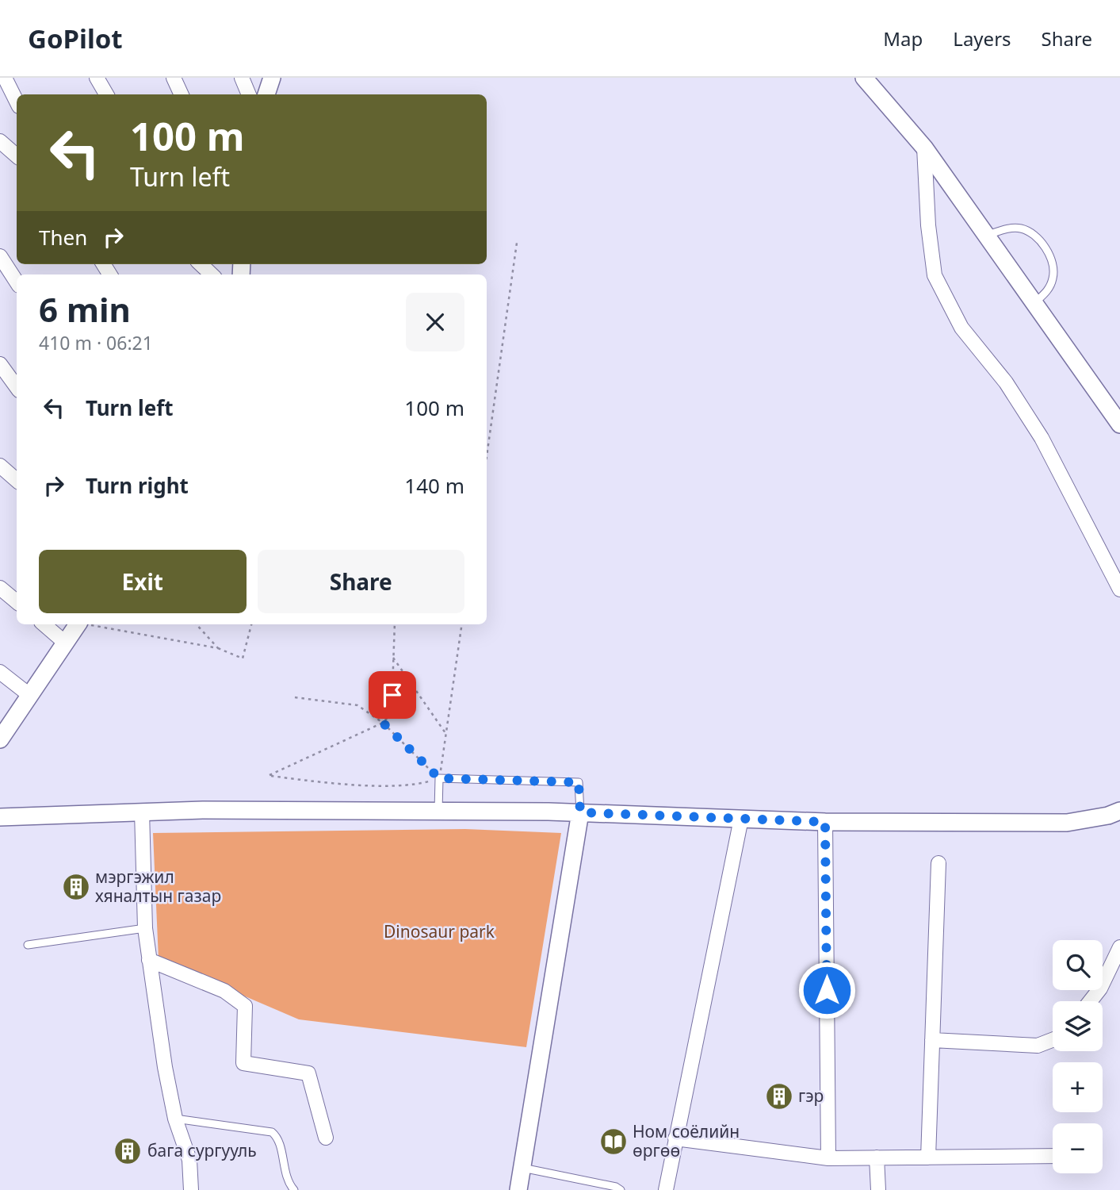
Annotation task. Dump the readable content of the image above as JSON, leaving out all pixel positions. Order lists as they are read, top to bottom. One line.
{"parks":["Dinosaur park"],"places":{"building":["мэргэжил хяналтын газар","гэр","бага сургууль"],"library":["Ном соёлийн өргөө"]},"page":{"header":"GoPilot","nav":["Map","Layers","Share"],"turn":["100 m","Turn left"],"then":"Then","heading":["6 min","410 m · 06:21"],"list":[{"name":"Turn left","value":"100 m"},{"name":"Turn right","value":"140 m"}],"buttons":["Exit","Share"],"map_buttons":["+","−"]}}
